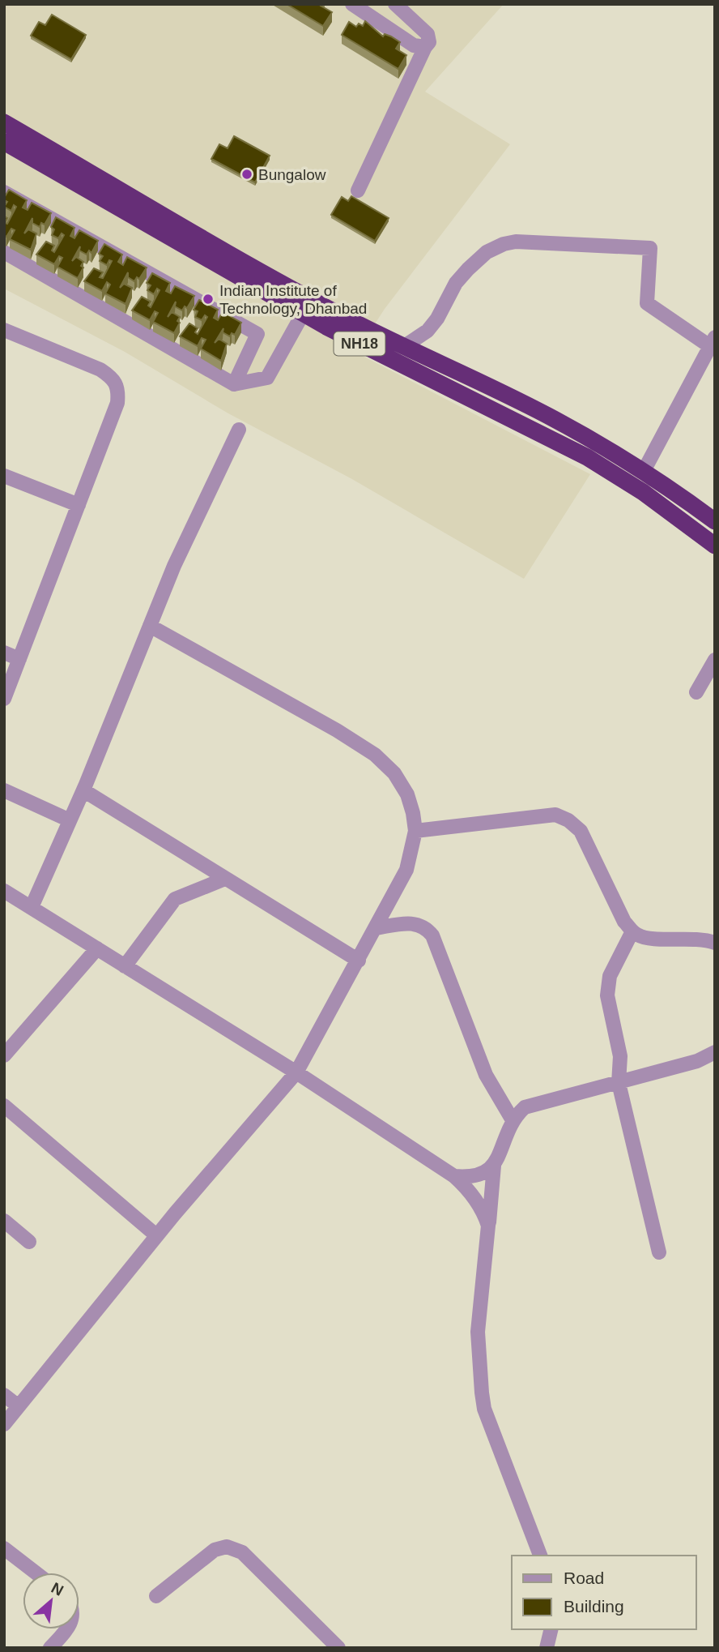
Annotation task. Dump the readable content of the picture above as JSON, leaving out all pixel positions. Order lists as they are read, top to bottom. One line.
{"streets":{"highway":["NH18"]},"places":["Bungalow","Indian Institute of Technology, Dhanbad"],"legend":["Road","Building"],"north":"top right"}
